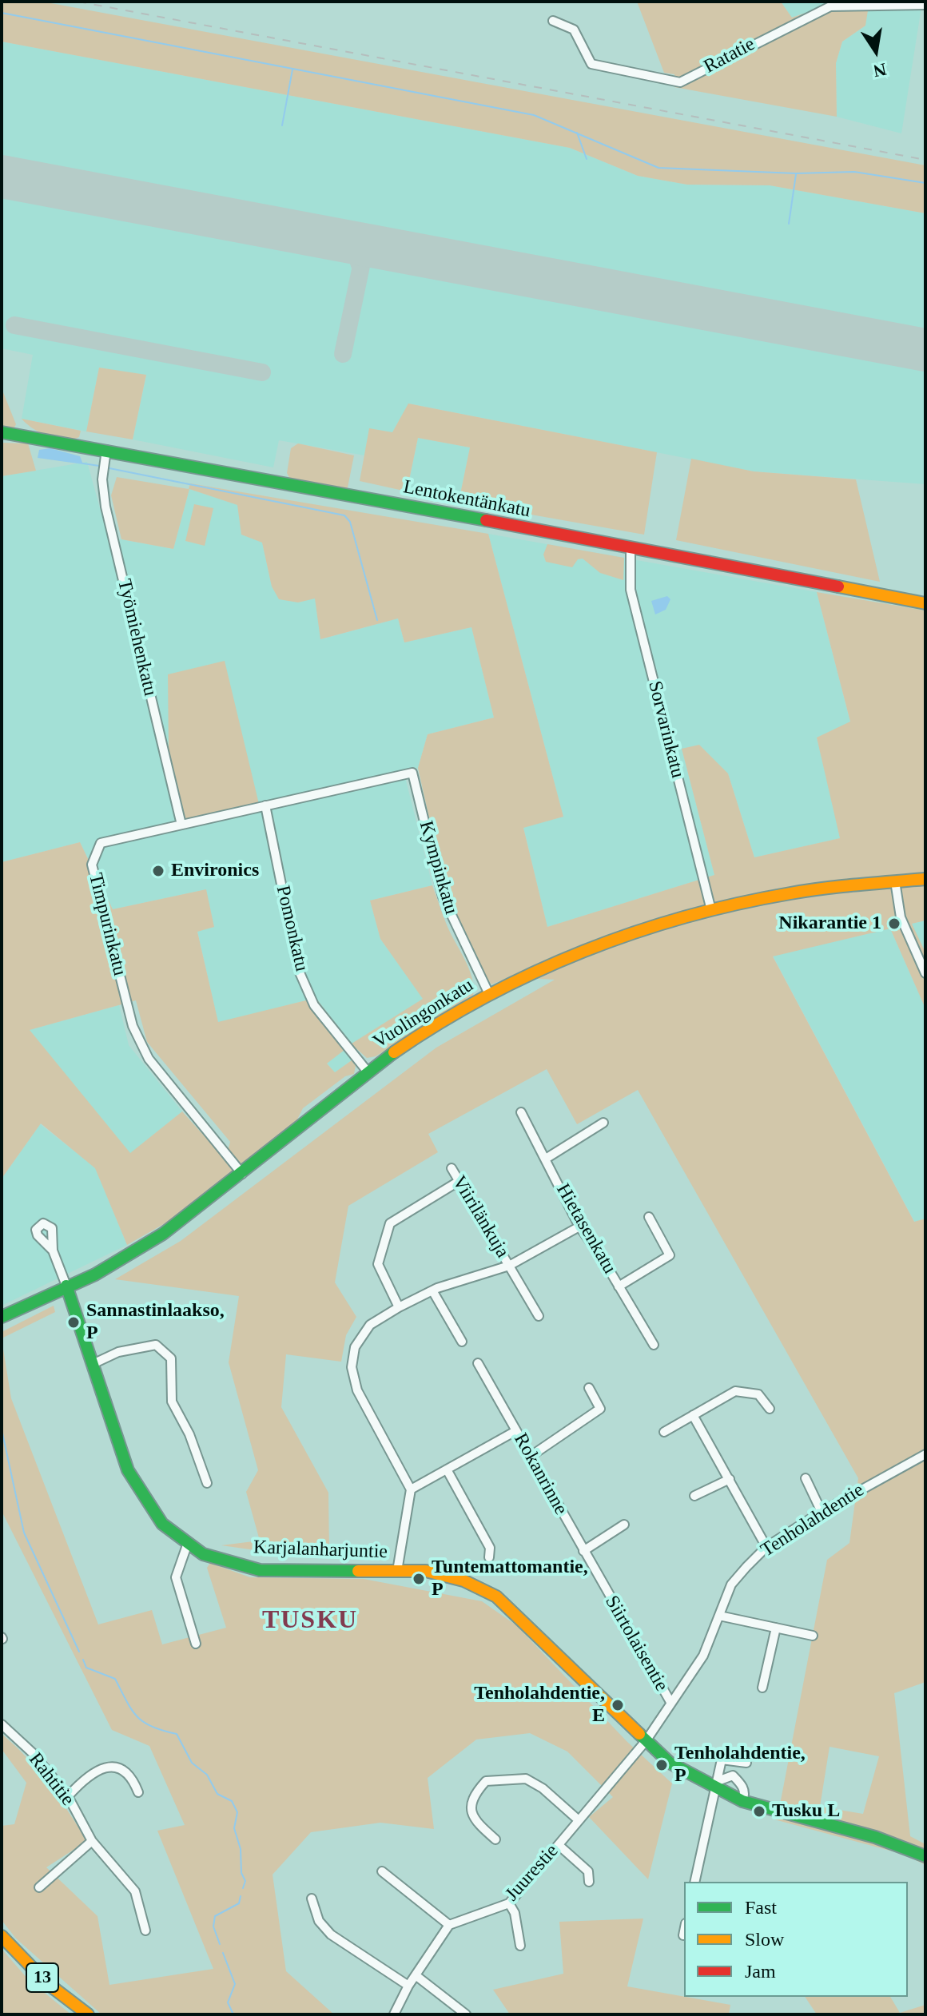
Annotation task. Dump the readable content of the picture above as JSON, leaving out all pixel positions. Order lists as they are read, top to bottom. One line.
{"streets":{"main road":["Lentokentänkatu","Vuolingonkatu","Karjalanharjuntie","13"],"street":["Ratatie","Työmiehenkatu","Sorvarinkatu","Kympinkatu","Timpurinkatu","Pomonkatu","Viirilänkuja","Hietasenkatu","Rokanrinne","Tenholahdentie","Siirtolaisentie","Rahtitie","Juurestie"]},"crossings":[["Lentokentänkatu","Työmiehenkatu"],["Lentokentänkatu","Sorvarinkatu"],["Työmiehenkatu","Timpurinkatu"],["Sorvarinkatu","Vuolingonkatu"],["Kympinkatu","Timpurinkatu"],["Kympinkatu","Vuolingonkatu"],["Timpurinkatu","Pomonkatu"],["Timpurinkatu","Vuolingonkatu"],["Pomonkatu","Vuolingonkatu"],["Vuolingonkatu","Karjalanharjuntie"],["Rokanrinne","Siirtolaisentie"],["Tenholahdentie","Karjalanharjuntie"],["Tenholahdentie","Siirtolaisentie"],["Tenholahdentie","Juurestie"],["Karjalanharjuntie","Juurestie"]],"districts":["TUSKU"],"places":["Environics","Nikarantie 1","Sannastinlaakso, P","Tuntemattomantie, P","Tenholahdentie, E","Tenholahdentie, P","Tusku L"],"legend":["Fast","Slow","Jam"],"north":"bottom"}
